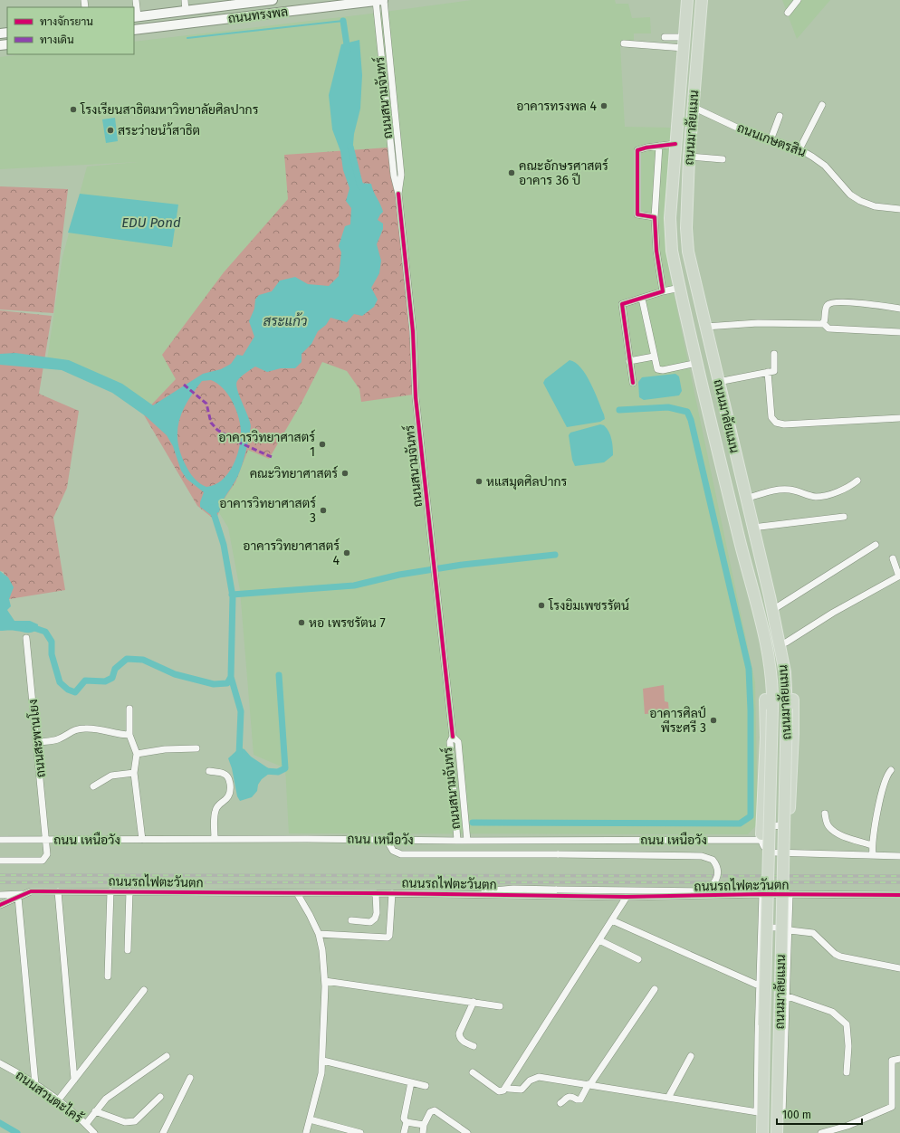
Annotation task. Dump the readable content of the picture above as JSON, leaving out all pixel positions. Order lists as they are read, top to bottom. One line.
{"streets":{"highway":["ถนนมาลัยแมน"],"main road":["ถนนทรงพล"],"street":["ถนนสนามจันทร์","ถนนเกษตรสิน","ถนนสะพานโยง","ถนน เหนือวัง","ถนนรถไฟตะวันตก","ถนนสวนตะไคร้"]},"crossings":[["ถนนทรงพล","ถนนสนามจันทร์"],["ถนนสนามจันทร์","ถนน เหนือวัง"],["ถนนมาลัยแมน","ถนนเกษตรสิน"],["ถนนสะพานโยง","ถนน เหนือวัง"]],"water":["EDU Pond","สระแก้ว"],"places":["อาคารทรงพล 4","โรงเรียนสาธิตมหาวิทยาลัยศิลปากร","สระว่ายนำ้สาธิต","คณะอักษรศาสตร์ อาคาร 36 ปี","อาคารวิทยาศาสตร์ 1","คณะวิทยาศาสตร์","หแสมุดศิลปากร","อาคารวิทยาศาสตร์ 3","อาคารวิทยาศาสตร์ 4","โรงยิมเพชรรัตน์","หอ เพรชรัตน 7","อาคารศิลป์ พีระศรี 3"],"legend":["ทางจักรยาน","ทางเดิน"],"scale_bar":"100 m"}
